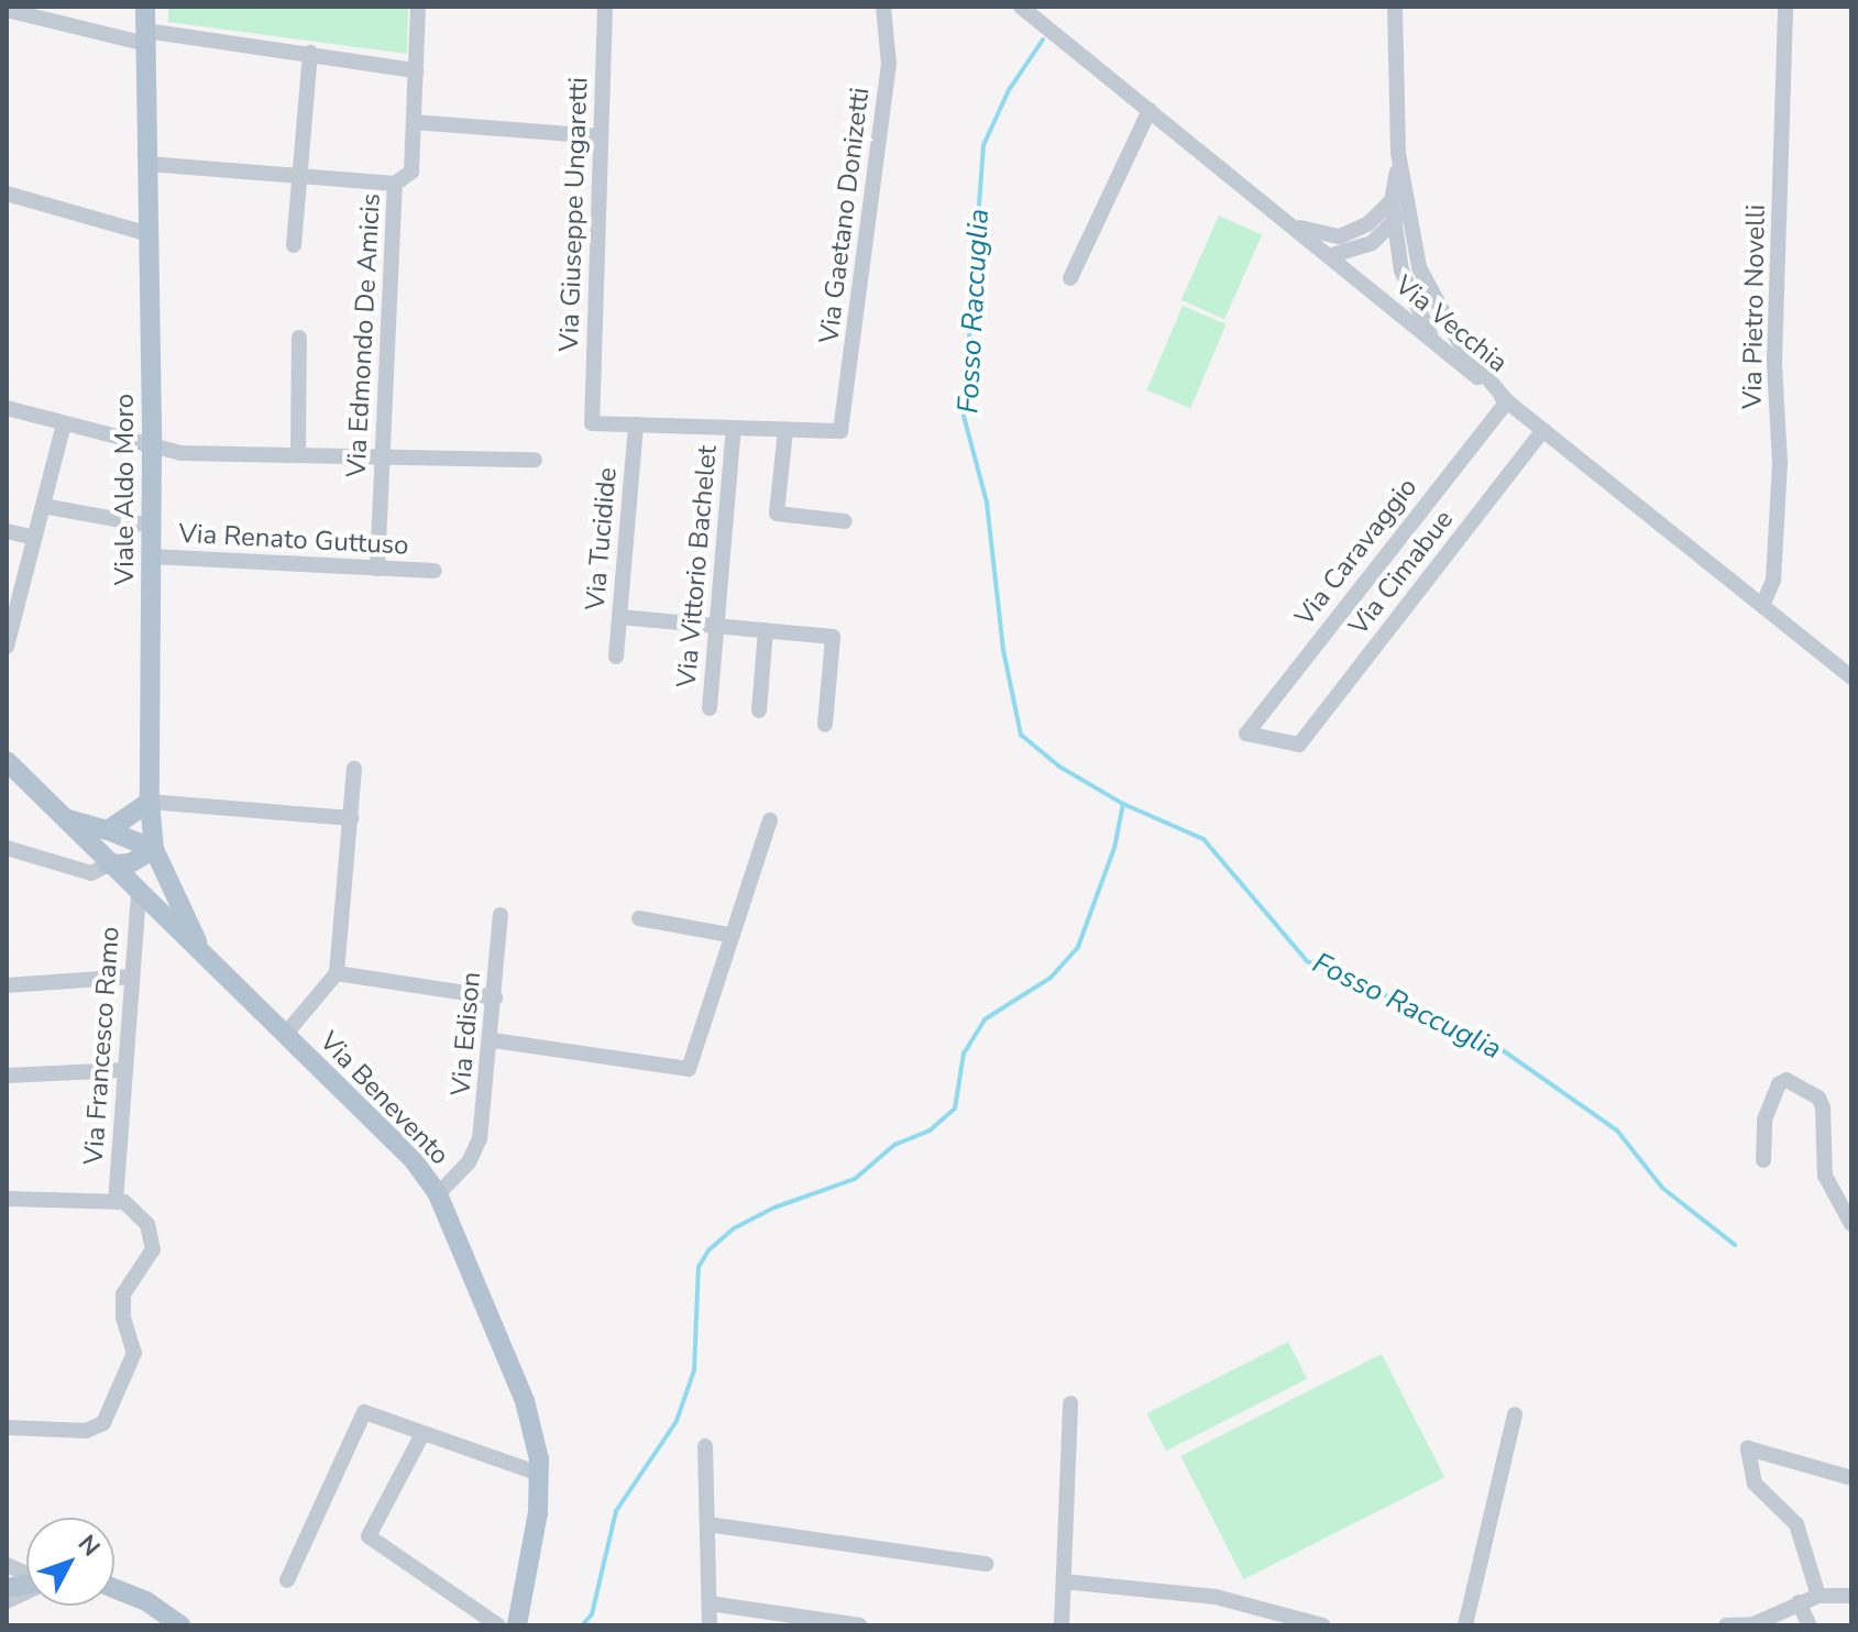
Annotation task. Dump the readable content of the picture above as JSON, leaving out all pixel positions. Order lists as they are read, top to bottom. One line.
{"streets":{"main road":["Viale Aldo Moro","Via Benevento"],"street":["Via Giuseppe Ungaretti","Via Gaetano Donizetti","Via Pietro Novelli","Via Vecchia","Via Edmondo De Amicis","Via Tucidide","Via Renato Guttuso","Via Caravaggio","Via Vittorio Bachelet","Via Cimabue","Via Edison","Via Francesco Ramo"]},"crossings":[["Via Giuseppe Ungaretti","Via Tucidide"],["Via Pietro Novelli","Via Vecchia"],["Via Vecchia","Via Caravaggio"],["Via Vecchia","Via Cimabue"],["Via Edmondo De Amicis","Via Renato Guttuso"],["Viale Aldo Moro","Via Renato Guttuso"],["Viale Aldo Moro","Via Benevento"],["Via Caravaggio","Via Cimabue"],["Via Edison","Via Benevento"],["Via Francesco Ramo","Via Benevento"]],"water":["Fosso Raccuglia"],"north":"top right"}
